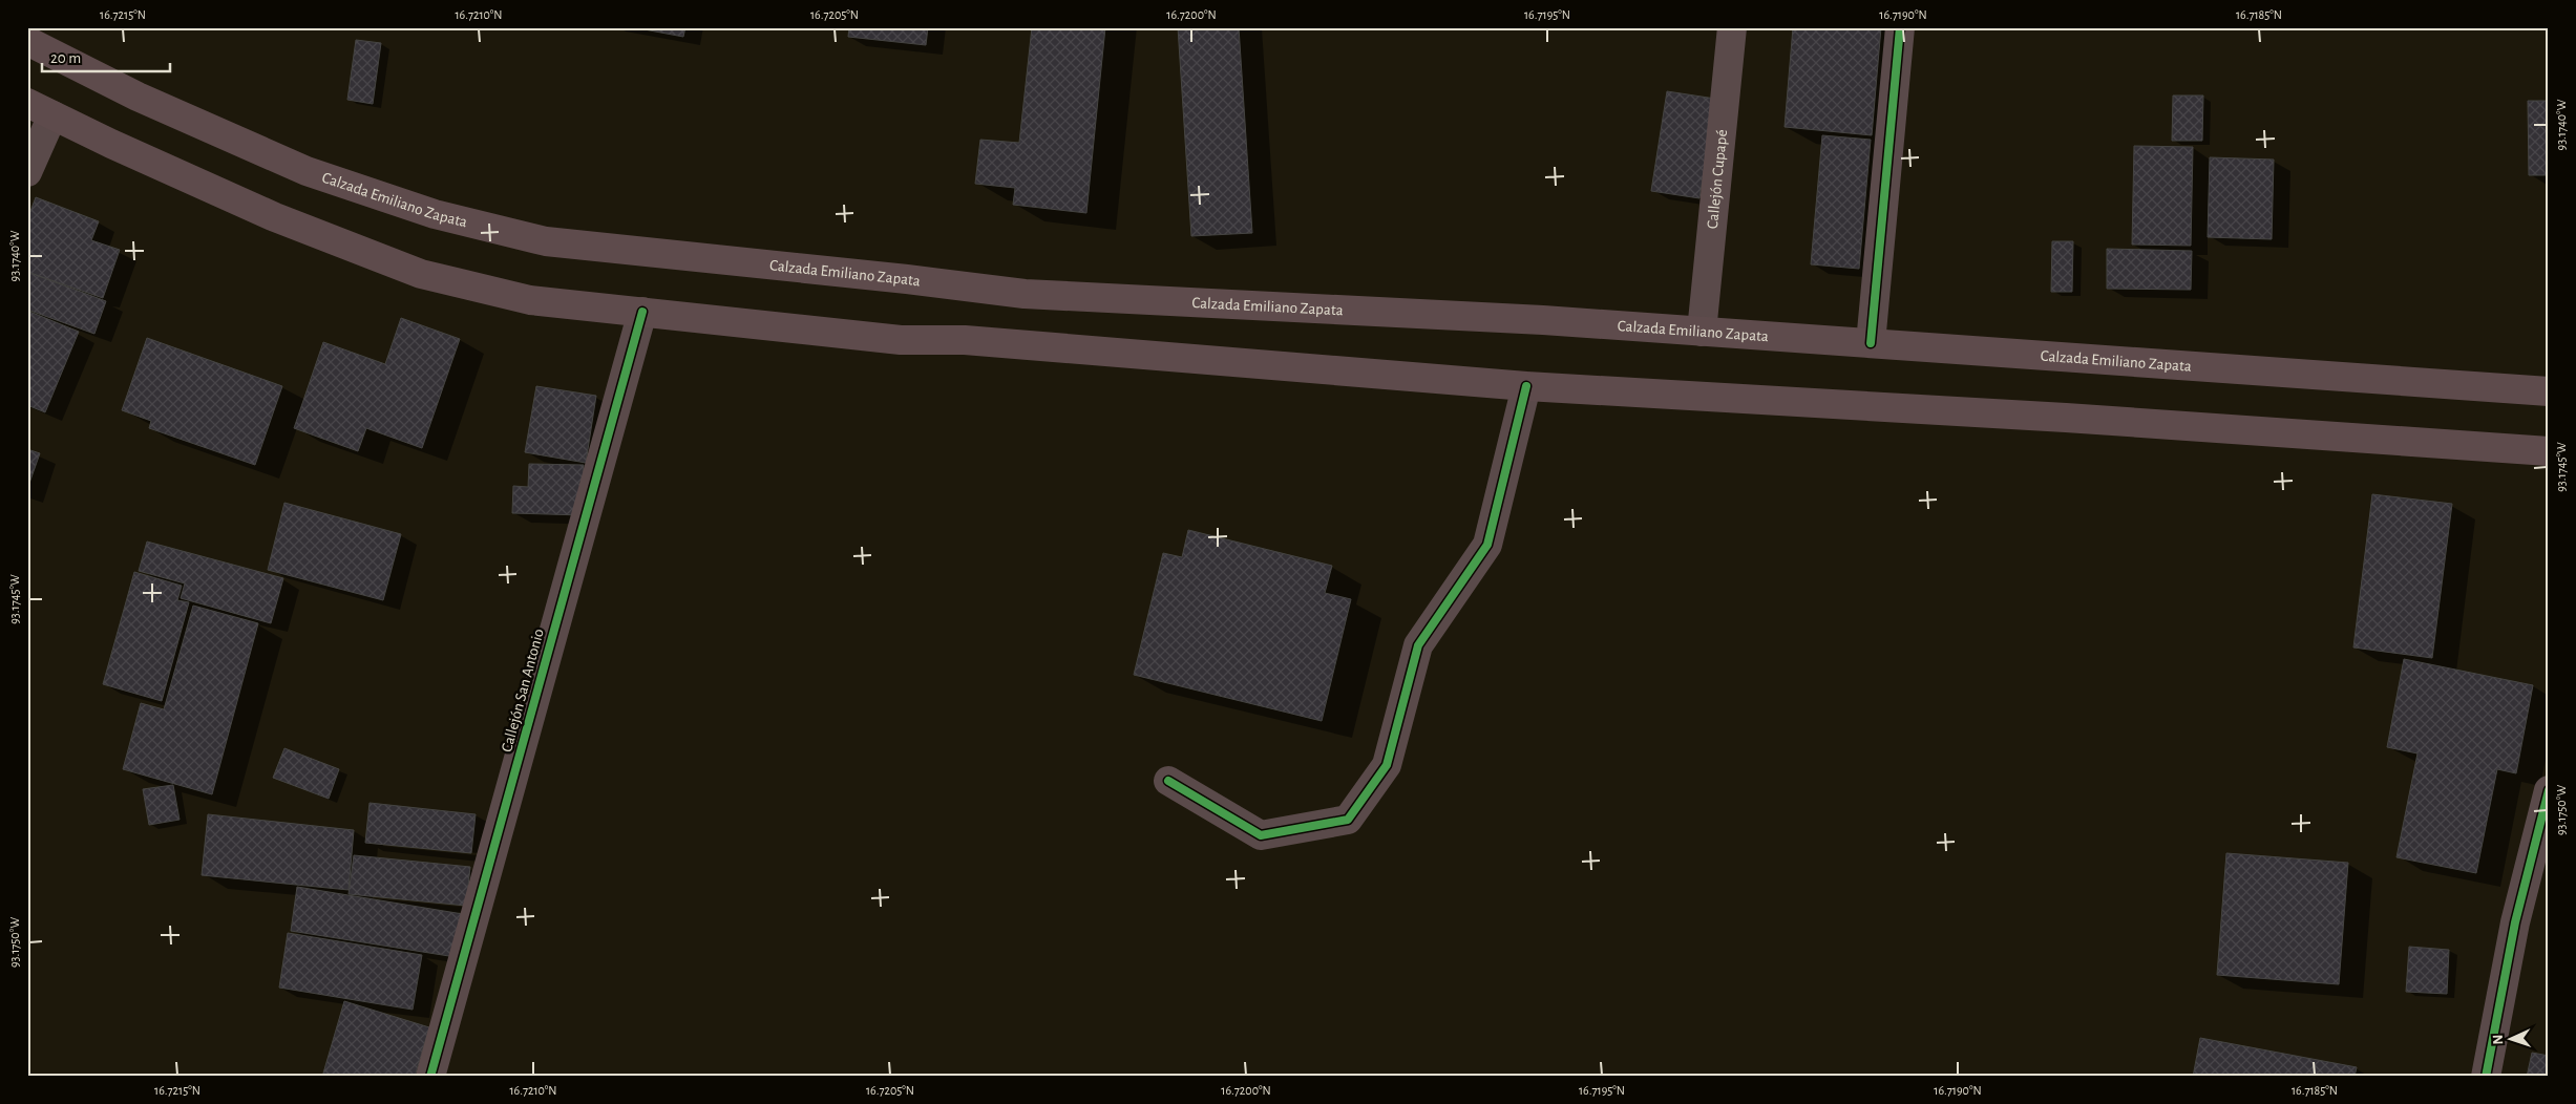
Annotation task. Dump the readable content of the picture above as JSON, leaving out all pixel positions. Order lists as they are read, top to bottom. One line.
{"streets":{"main road":["Calzada Emiliano Zapata"],"street":["Callejón Cupapé","Callejón San Antonio"]},"crossings":[["Callejón Cupapé","Calzada Emiliano Zapata"]],"scale_bar":"20 m","north":"left","coordinates":["16.7215°N","16.7210°N","16.7205°N","16.7200°N","16.7195°N","16.7190°N","16.7185°N","93.1740°W","93.1745°W","93.1750°W"]}
